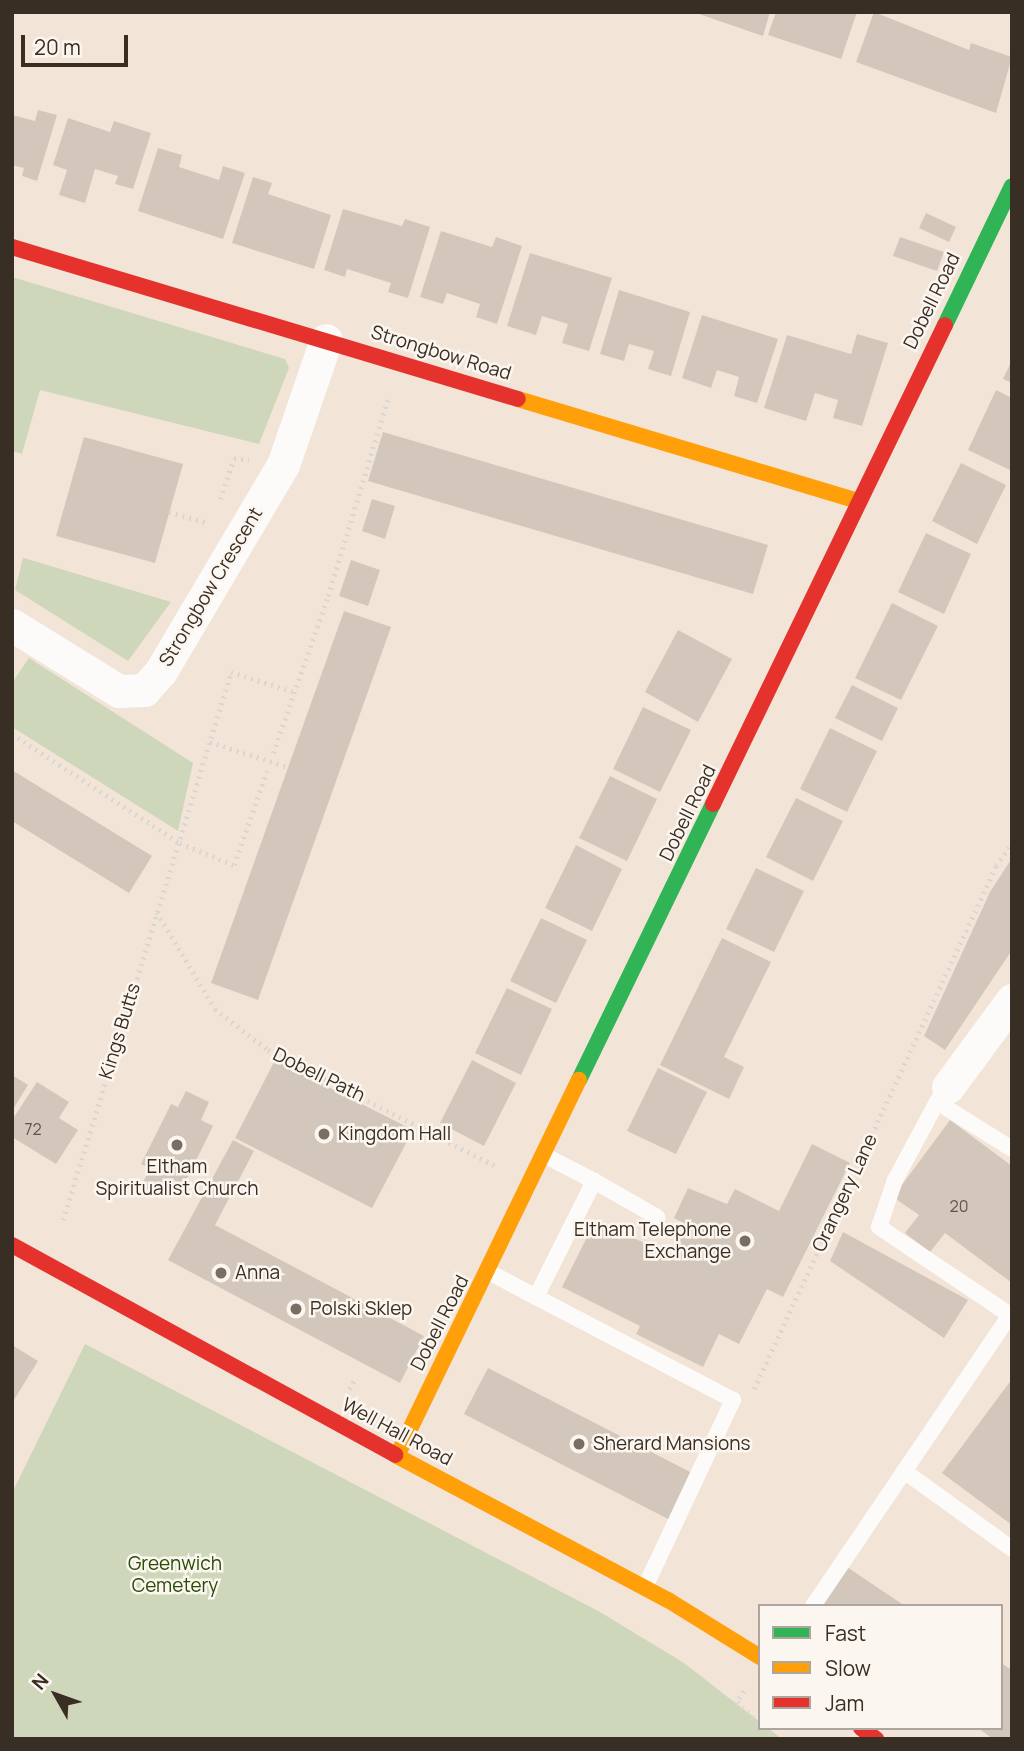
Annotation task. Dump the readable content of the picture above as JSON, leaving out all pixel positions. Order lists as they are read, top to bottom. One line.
{"streets":{"street":["Dobell Road","Strongbow Road","Strongbow Crescent","Well Hall Road"],"path":["Kings Butts","Dobell Path","Orangery Lane"]},"crossings":[["Dobell Road","Strongbow Road"],["Dobell Road","Dobell Path"],["Dobell Road","Well Hall Road"],["Strongbow Road","Strongbow Crescent"],["Kings Butts","Dobell Path"]],"parks":["Greenwich Cemetery"],"places":["Kingdom Hall","Eltham Spiritualist Church","Eltham Telephone Exchange","Anna","Polski Sklep","Sherard Mansions"],"house_numbers":["72","20"],"legend":["Fast","Slow","Jam"],"scale_bar":"20 m","north":"top left"}
